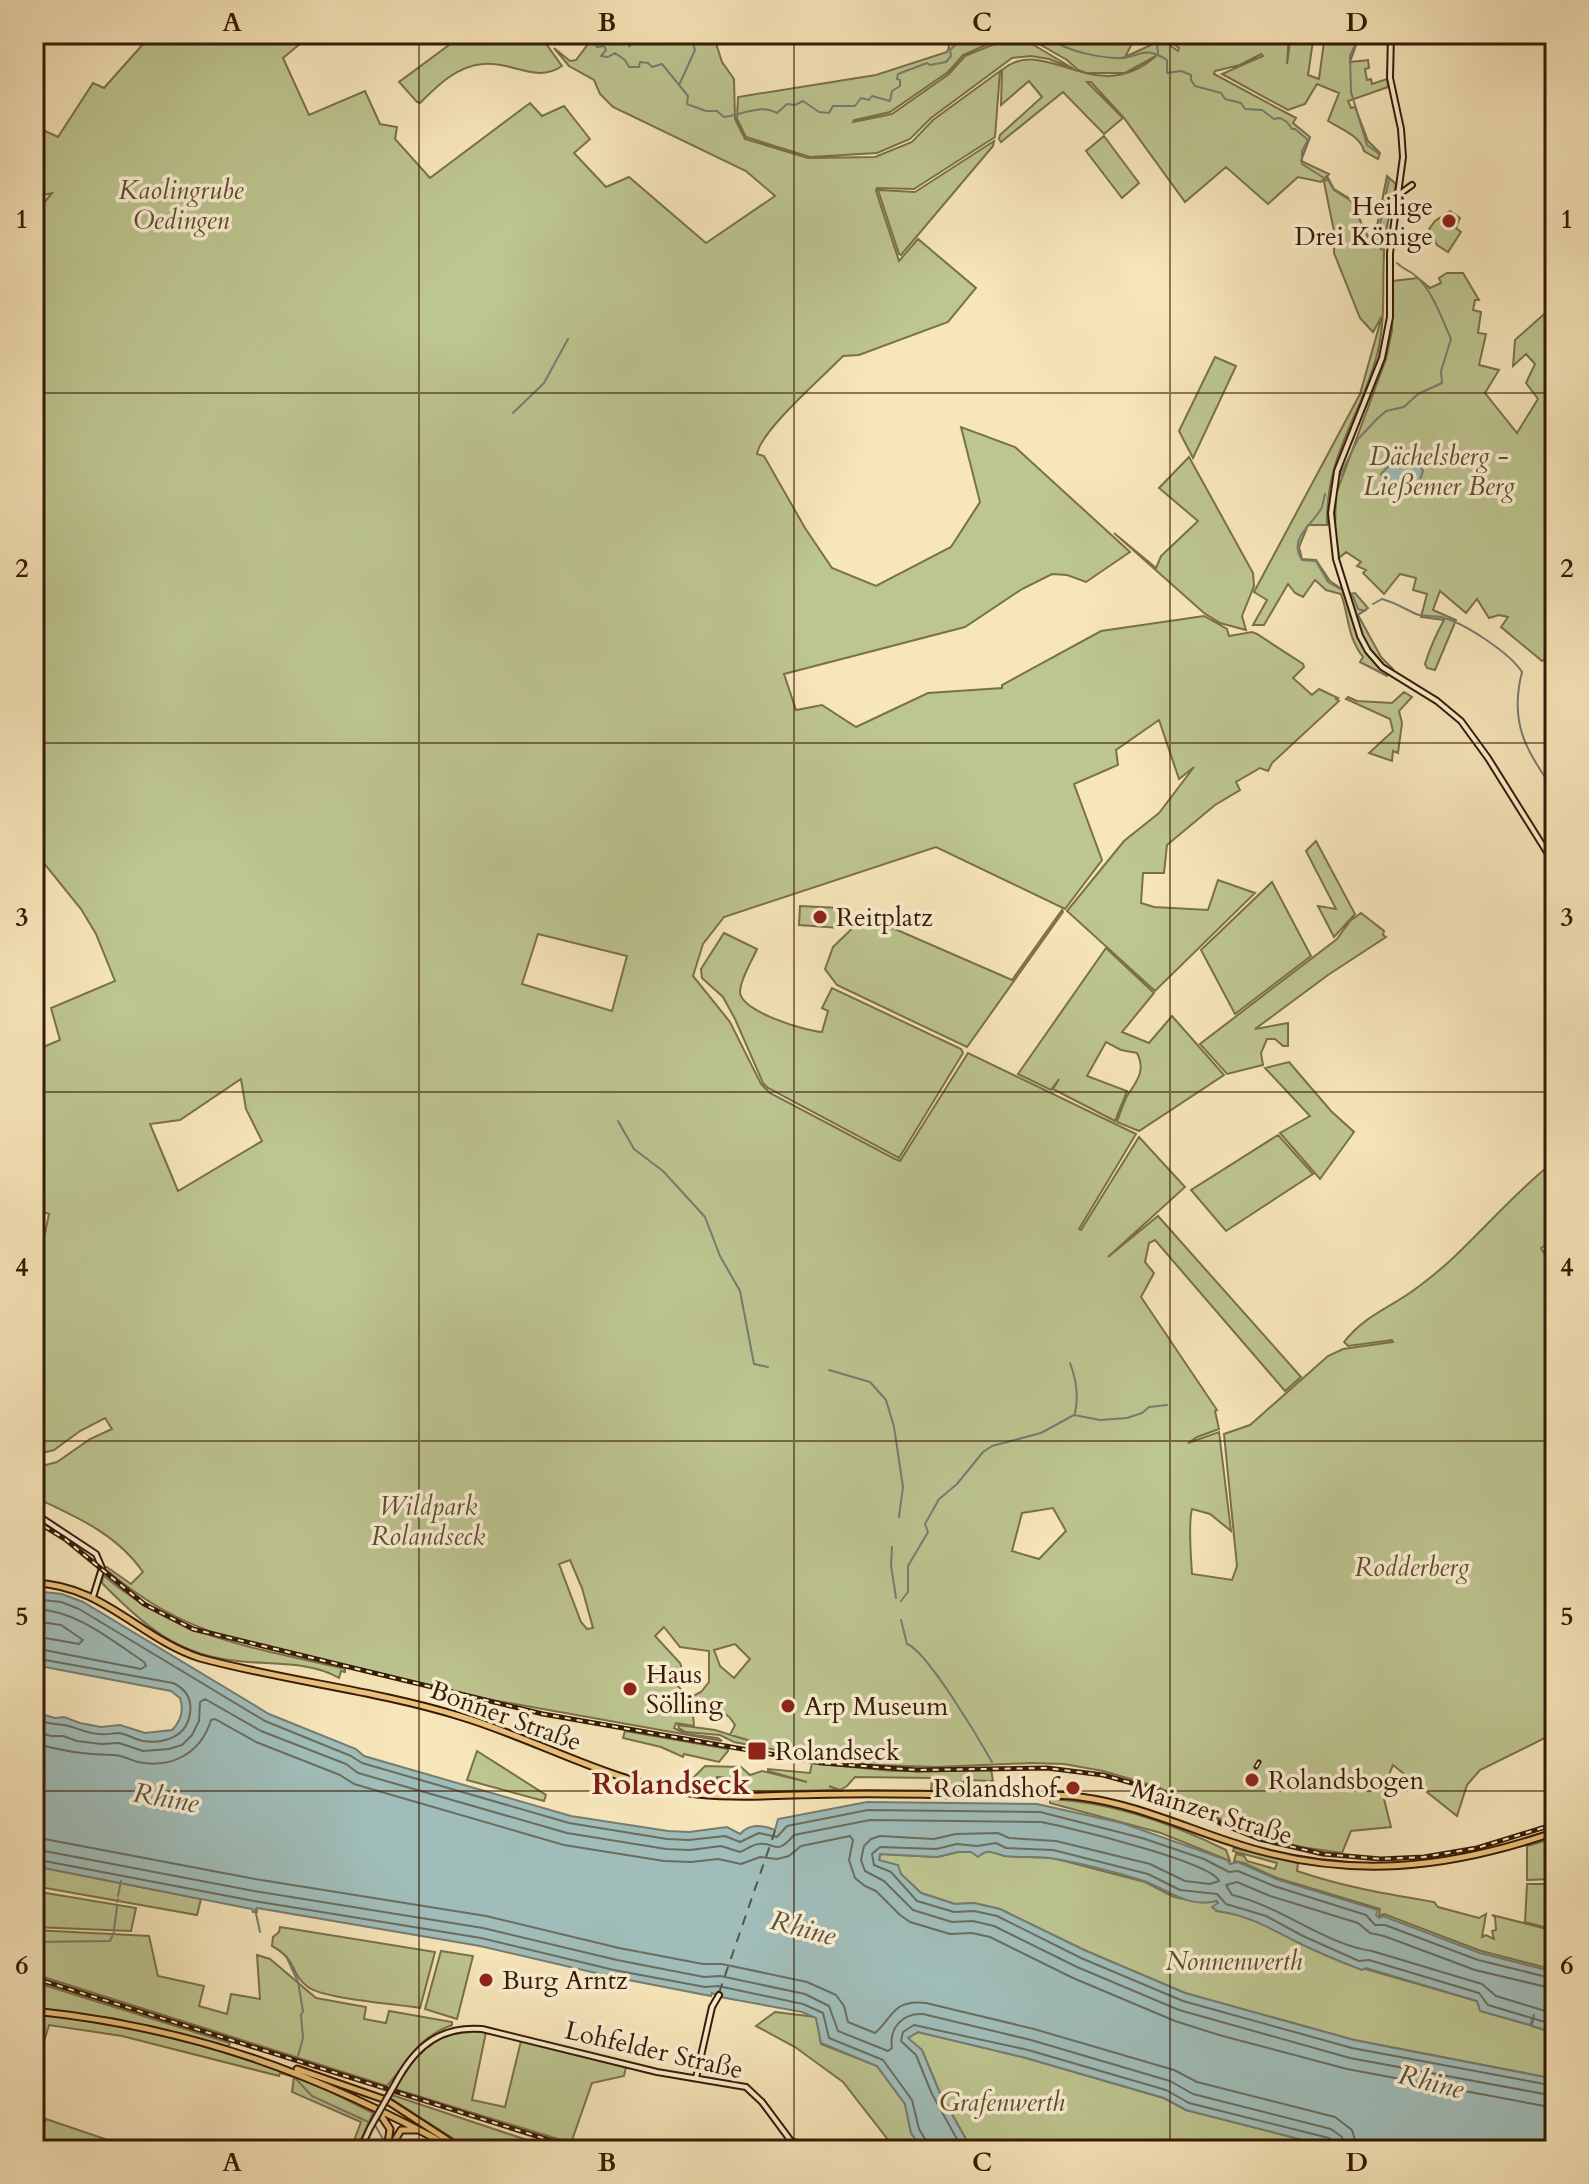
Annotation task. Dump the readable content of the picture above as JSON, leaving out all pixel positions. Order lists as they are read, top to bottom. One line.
{"streets":{"main road":["Bonner Straße","Mainzer Straße","Lohfelder Straße"]},"crossings":[["Bonner Straße","Mainzer Straße"]],"districts":["Rolandseck"],"water":["Rhine"],"parks":["Kaolingrube Oedingen","Dächelsberg - Ließemer Berg","Wildpark Rolandseck","Rodderberg","Nonnenwerth","Grafenwerth"],"places":{"other":["Heilige Drei Könige","Reitplatz","Haus Sölling","Arp Museum","Rolandsbogen","Rolandshof","Burg Arntz"],"transit":["Rolandseck"]},"grid":{"columns":["A","B","C","D"],"rows":["1","2","3","4","5","6"]}}
